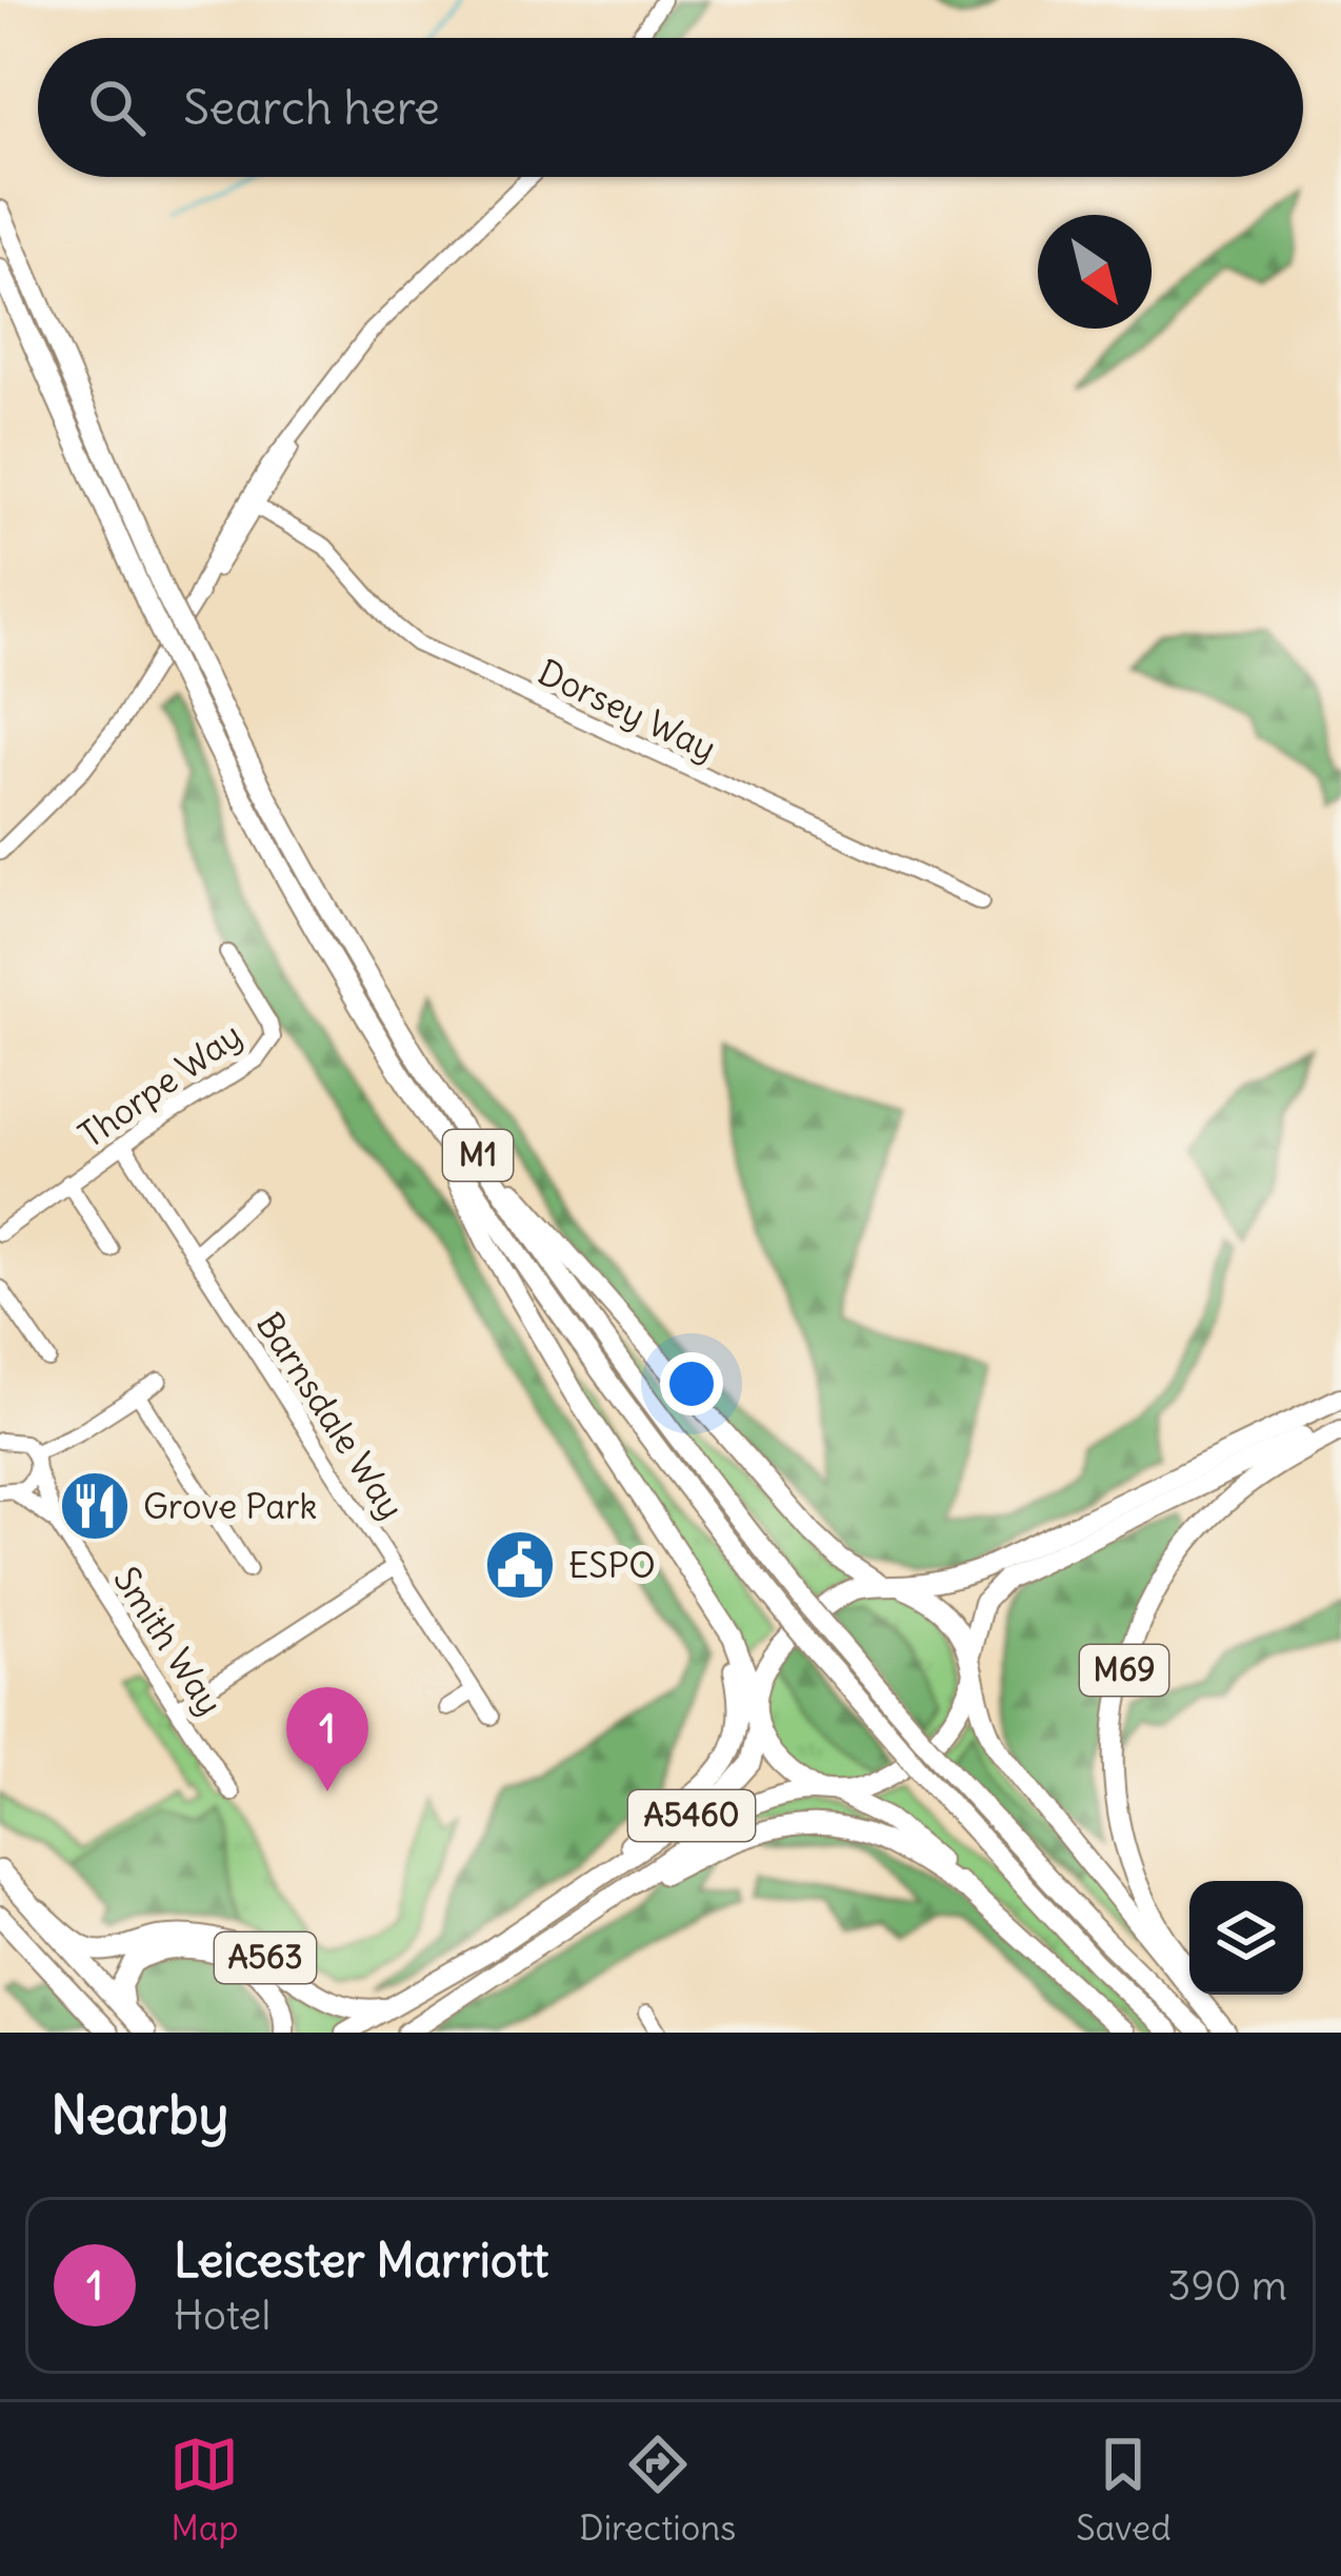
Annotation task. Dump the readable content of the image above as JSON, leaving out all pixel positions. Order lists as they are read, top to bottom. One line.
{"streets":{"highway":["M1","M69","A5460","A563"],"street":["Dorsey Way","Thorpe Way","Barnsdale Way","Smith Way"]},"crossings":[["Thorpe Way","Barnsdale Way"],["A5460","A563"]],"places":{"restaurant":["Grove Park"],"public building":["ESPO"]},"north":"bottom right","page":{"search":"Search here","pins":"1","heading":"Nearby","list":[{"mark":"1","name":"Leicester Marriott","note":"Hotel","value":"390 m"}],"nav":["Map","Directions","Saved"]}}
